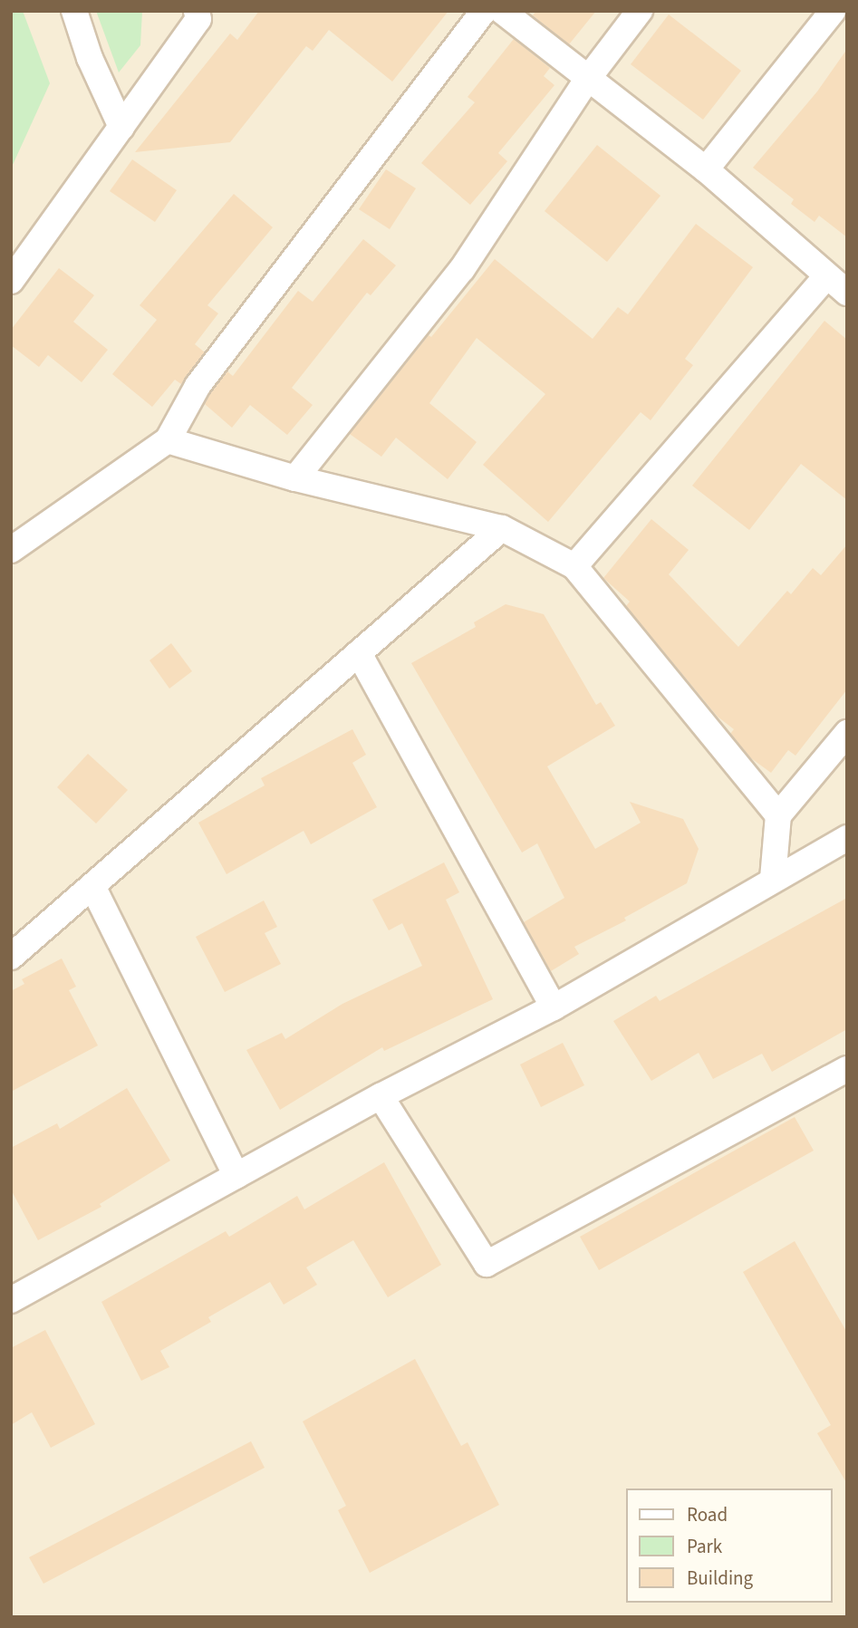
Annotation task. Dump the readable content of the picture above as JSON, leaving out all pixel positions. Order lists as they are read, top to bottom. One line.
{"legend":["Road","Park","Building"]}
